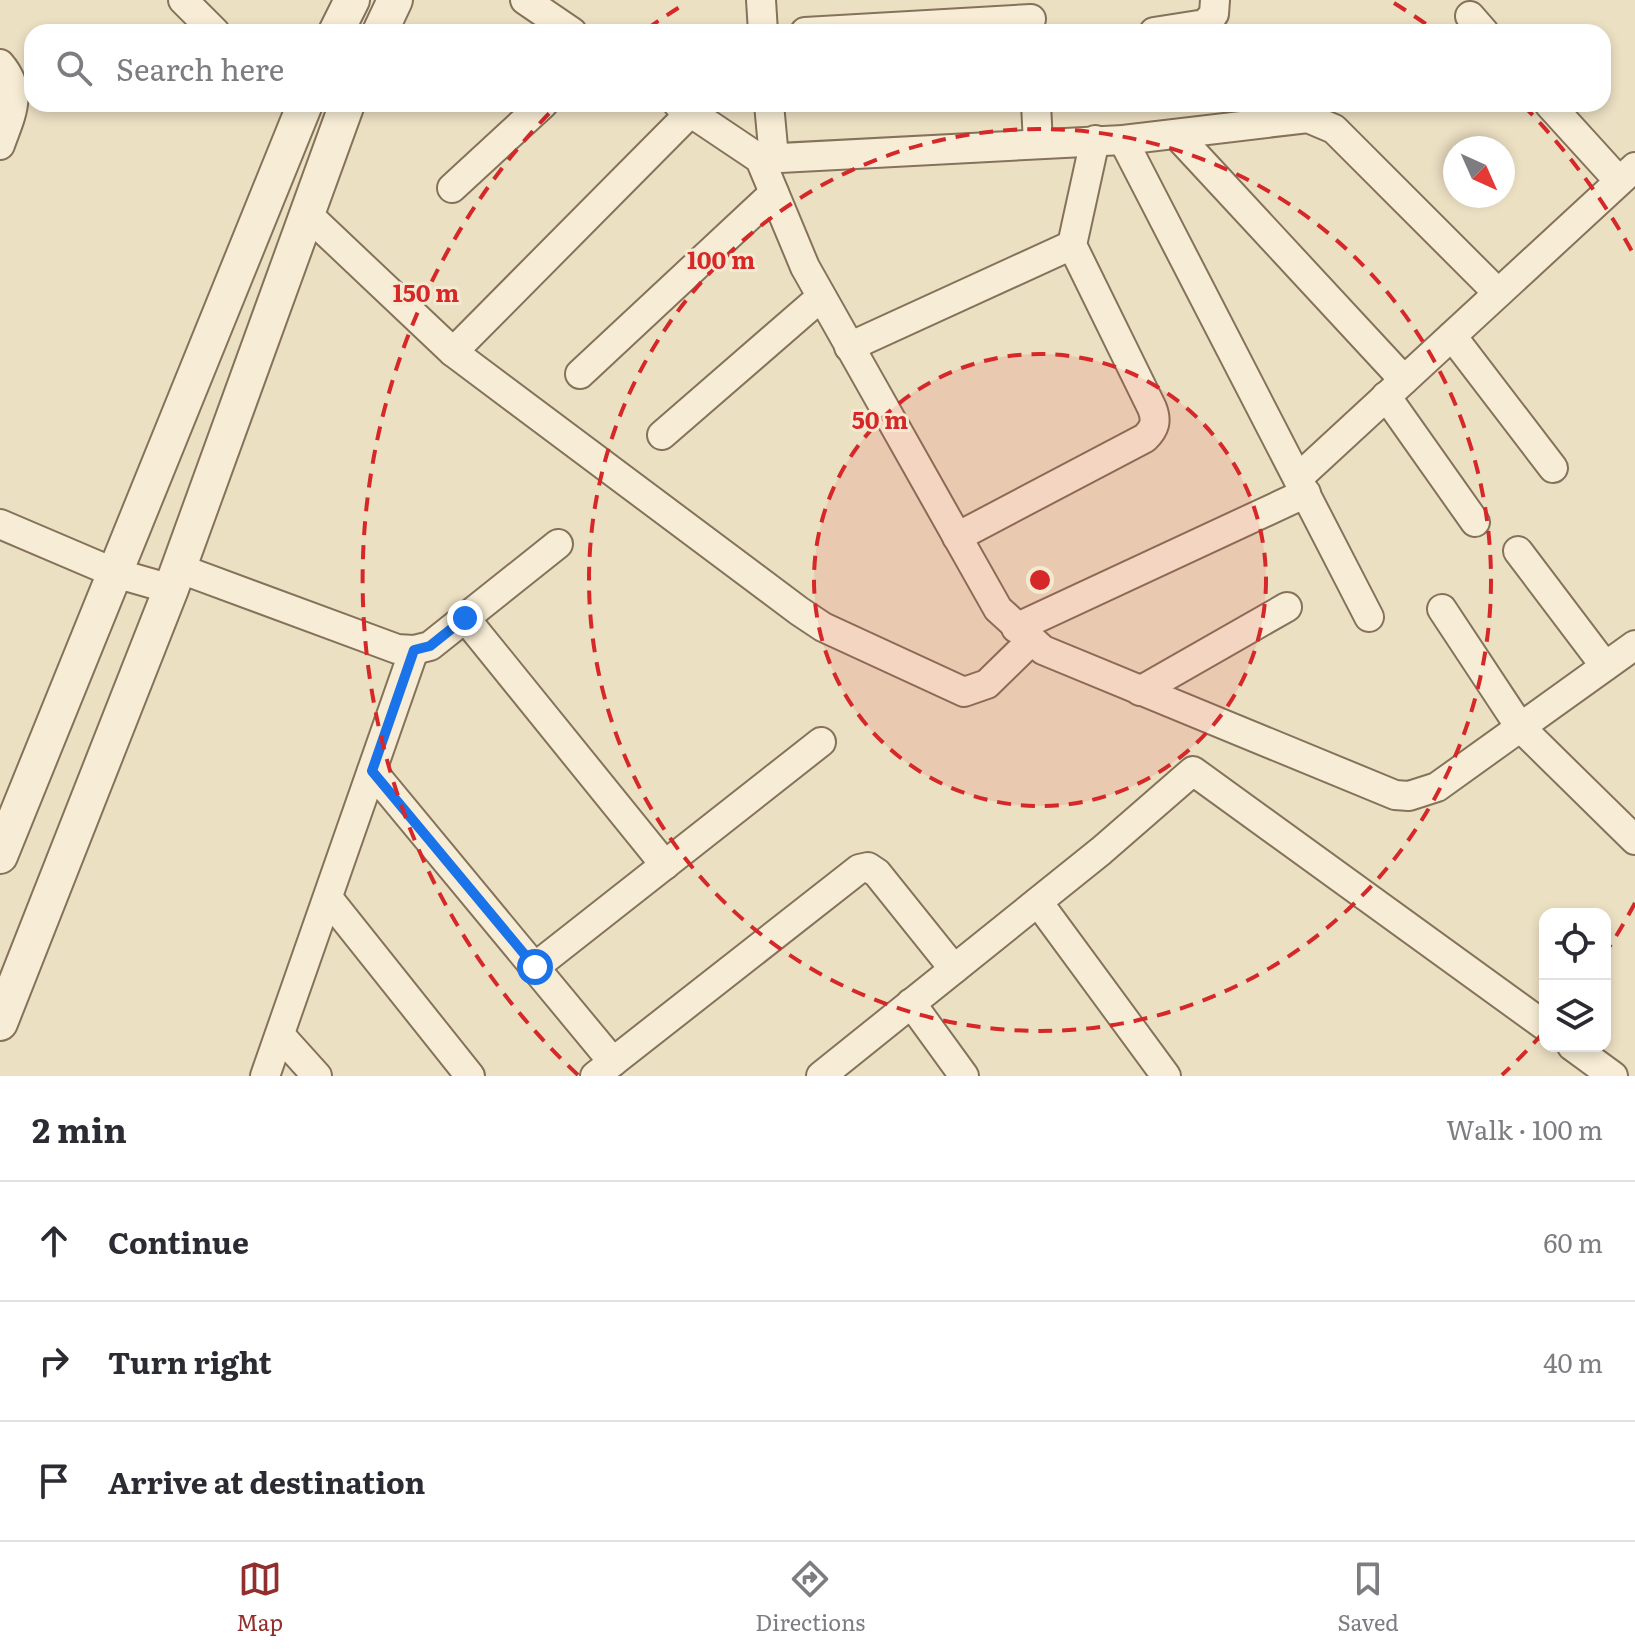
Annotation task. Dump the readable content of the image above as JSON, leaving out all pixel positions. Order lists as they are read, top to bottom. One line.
{"north":"bottom right","page":{"search":"Search here","heading":["2 min","Walk · 100 m"],"list":[["Continue","60 m"],["Turn right","40 m"],"Arrive at destination"],"nav":["Map","Directions","Saved"]},"rings":["100 m","150 m","50 m"]}
